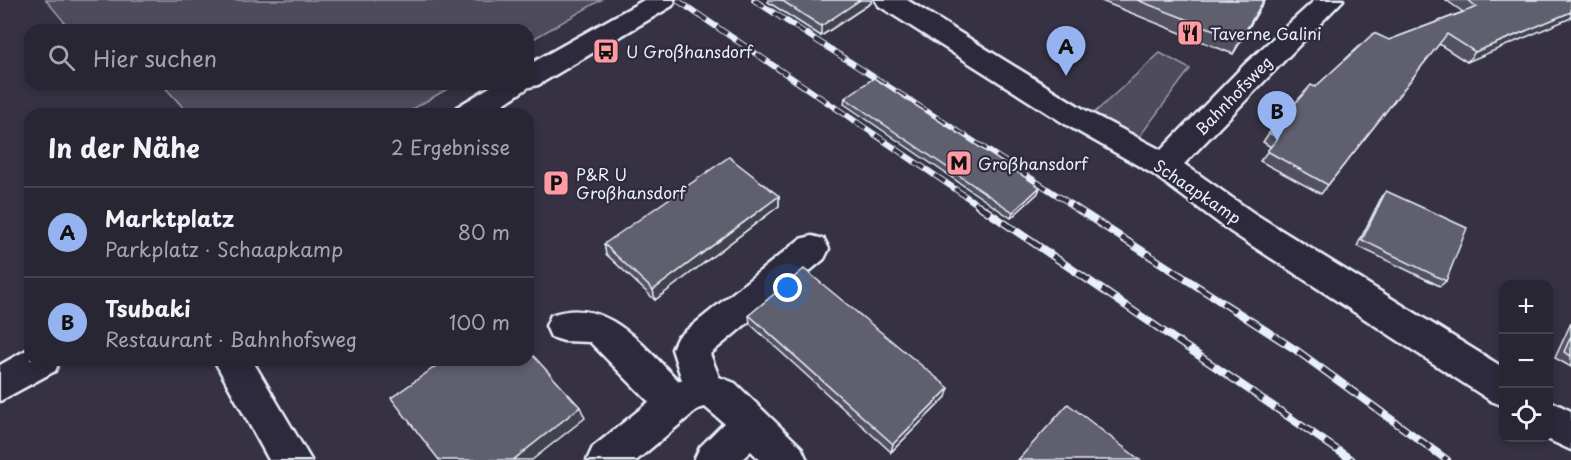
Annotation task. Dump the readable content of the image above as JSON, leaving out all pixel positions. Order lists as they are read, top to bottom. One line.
{"streets":{"street":["Bahnhofsweg","Schaapkamp"]},"crossings":[["Bahnhofsweg","Schaapkamp"]],"places":{"restaurant":["Taverne Galini"],"bus stop":["U Großhansdorf"],"metro station":["Großhansdorf"],"parking":["P&R U Großhansdorf"]},"page":{"search":"Hier suchen","pins":["A","B"],"heading":["In der Nähe","2 Ergebnisse"],"list":[{"mark":"A","name":"Marktplatz","note":"Parkplatz · Schaapkamp","value":"80 m"},{"mark":"B","name":"Tsubaki","note":"Restaurant · Bahnhofsweg","value":"100 m"}],"map_buttons":["+","−"]}}
